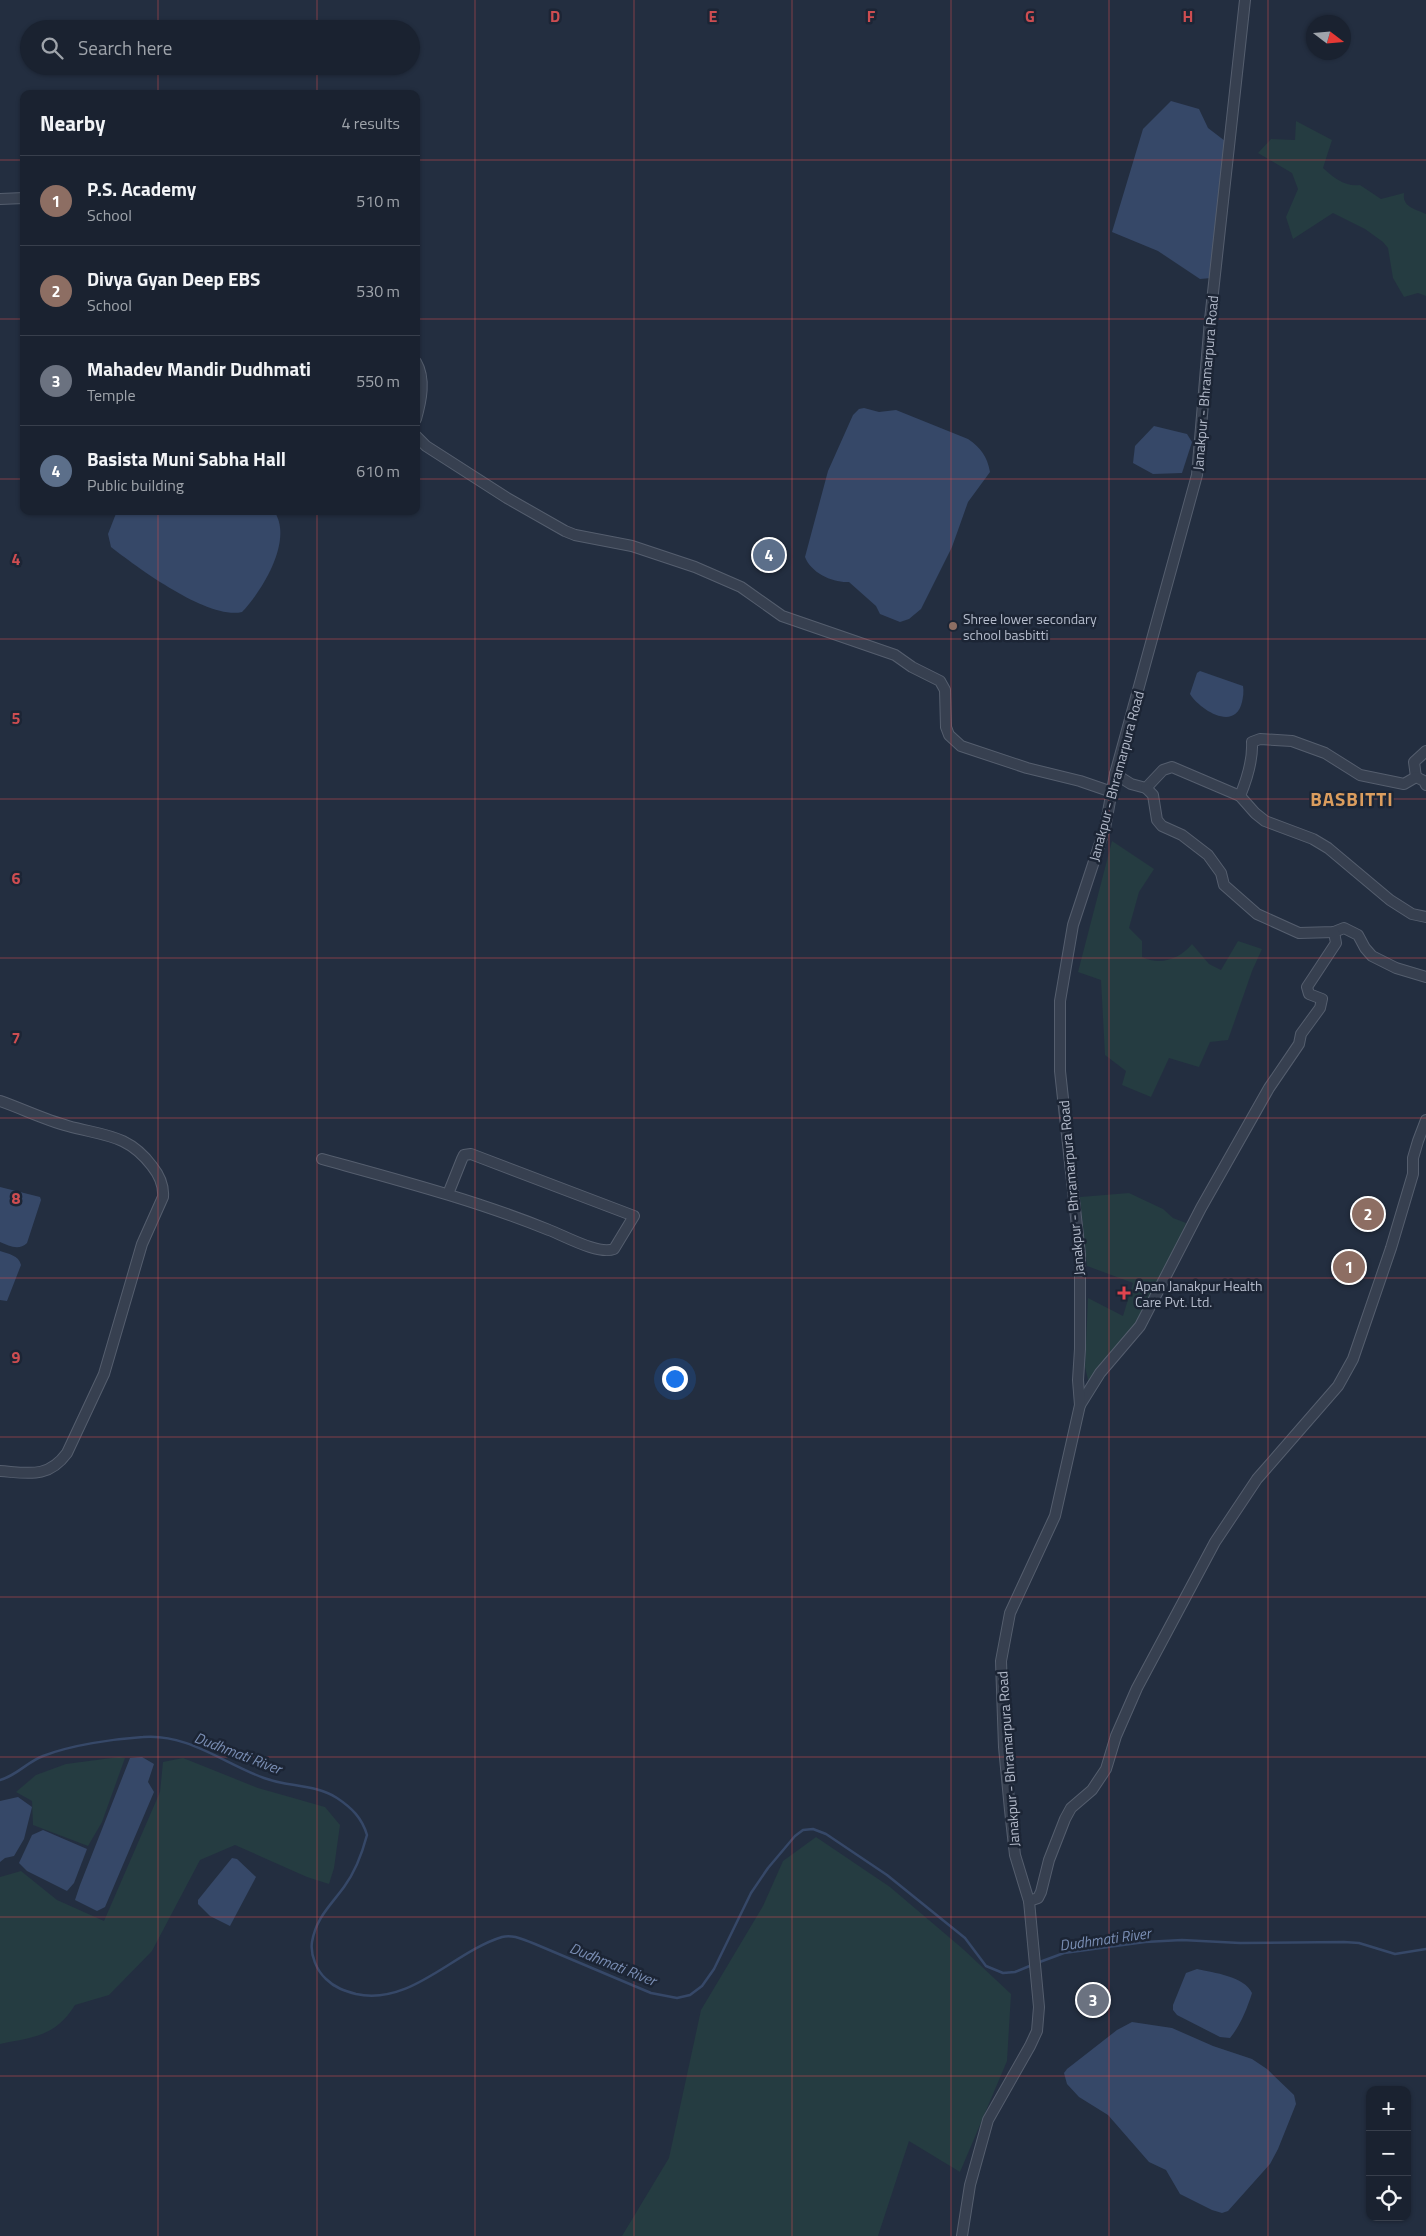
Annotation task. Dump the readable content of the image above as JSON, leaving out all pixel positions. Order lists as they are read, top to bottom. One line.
{"streets":{"street":["Janakpur - Bhramarpura Road"]},"districts":["BASBITTI"],"water":["Dudhmati River"],"places":{"other":["Shree lower secondary school basbitti"],"health":["Apan Janakpur Health Care Pvt. Ltd."]},"north":"right","page":{"search":"Search here","heading":["Nearby","4 results"],"list":[{"mark":"1","name":"P.S. Academy","note":"School","value":"510 m"},{"mark":"2","name":"Divya Gyan Deep EBS","note":"School","value":"530 m"},{"mark":"3","name":"Mahadev Mandir Dudhmati","note":"Temple","value":"550 m"},{"mark":"4","name":"Basista Muni Sabha Hall","note":"Public building","value":"610 m"}],"pins":["4","2","1","3"],"map_buttons":["+","−"]},"grid":{"columns":["D","E","F","G","H"],"rows":["4","5","6","7","8","9"]}}
